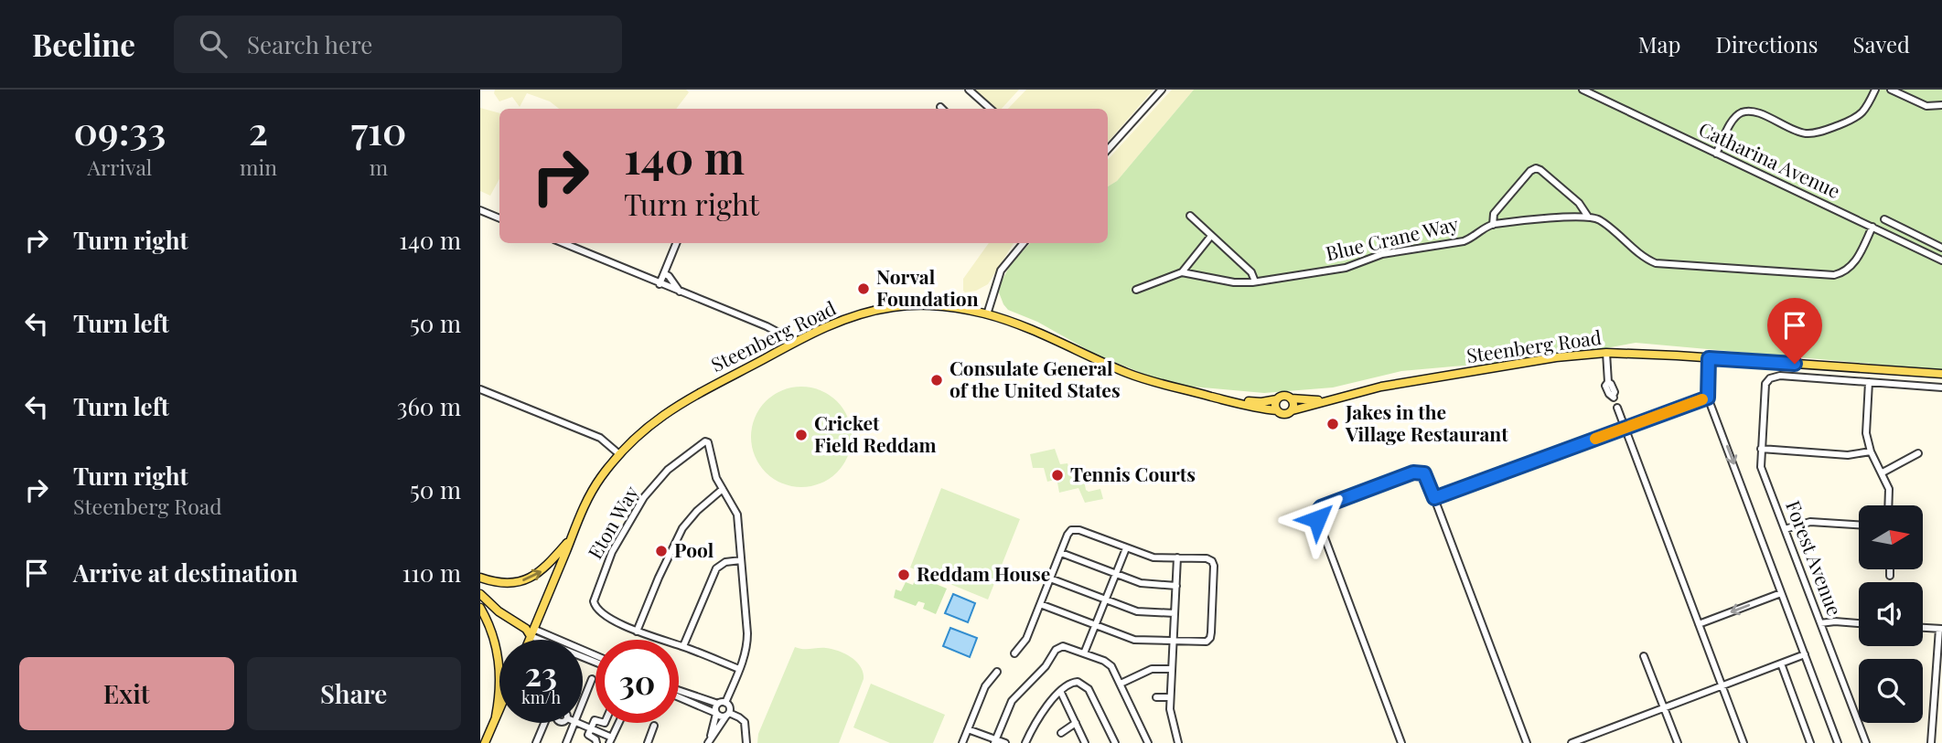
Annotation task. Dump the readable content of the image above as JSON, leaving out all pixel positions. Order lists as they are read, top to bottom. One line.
{"streets":{"main road":["Steenberg Road"],"street":["Catharina Avenue","Blue Crane Way","Eton Way","Forest Avenue"]},"places":["Norval Foundation","Consulate General of the United States","Jakes in the Village Restaurant","Cricket Field Reddam","Tennis Courts","Pool","Reddam House"],"north":"right","page":{"header":"Beeline","search":"Search here","nav":["Map","Directions","Saved"],"eta":["09:33","Arrival","2","min","710","m"],"turn":["140 m","Turn right"],"list":[{"name":"Turn right","value":"140 m"},{"name":"Turn left","value":"50 m"},{"name":"Turn left","value":"360 m"},{"name":"Turn right","note":"Steenberg Road","value":"50 m"},{"name":"Arrive at destination","value":"110 m"}],"speed":"23 km/h","limit":"30","buttons":["Exit","Share"]}}
